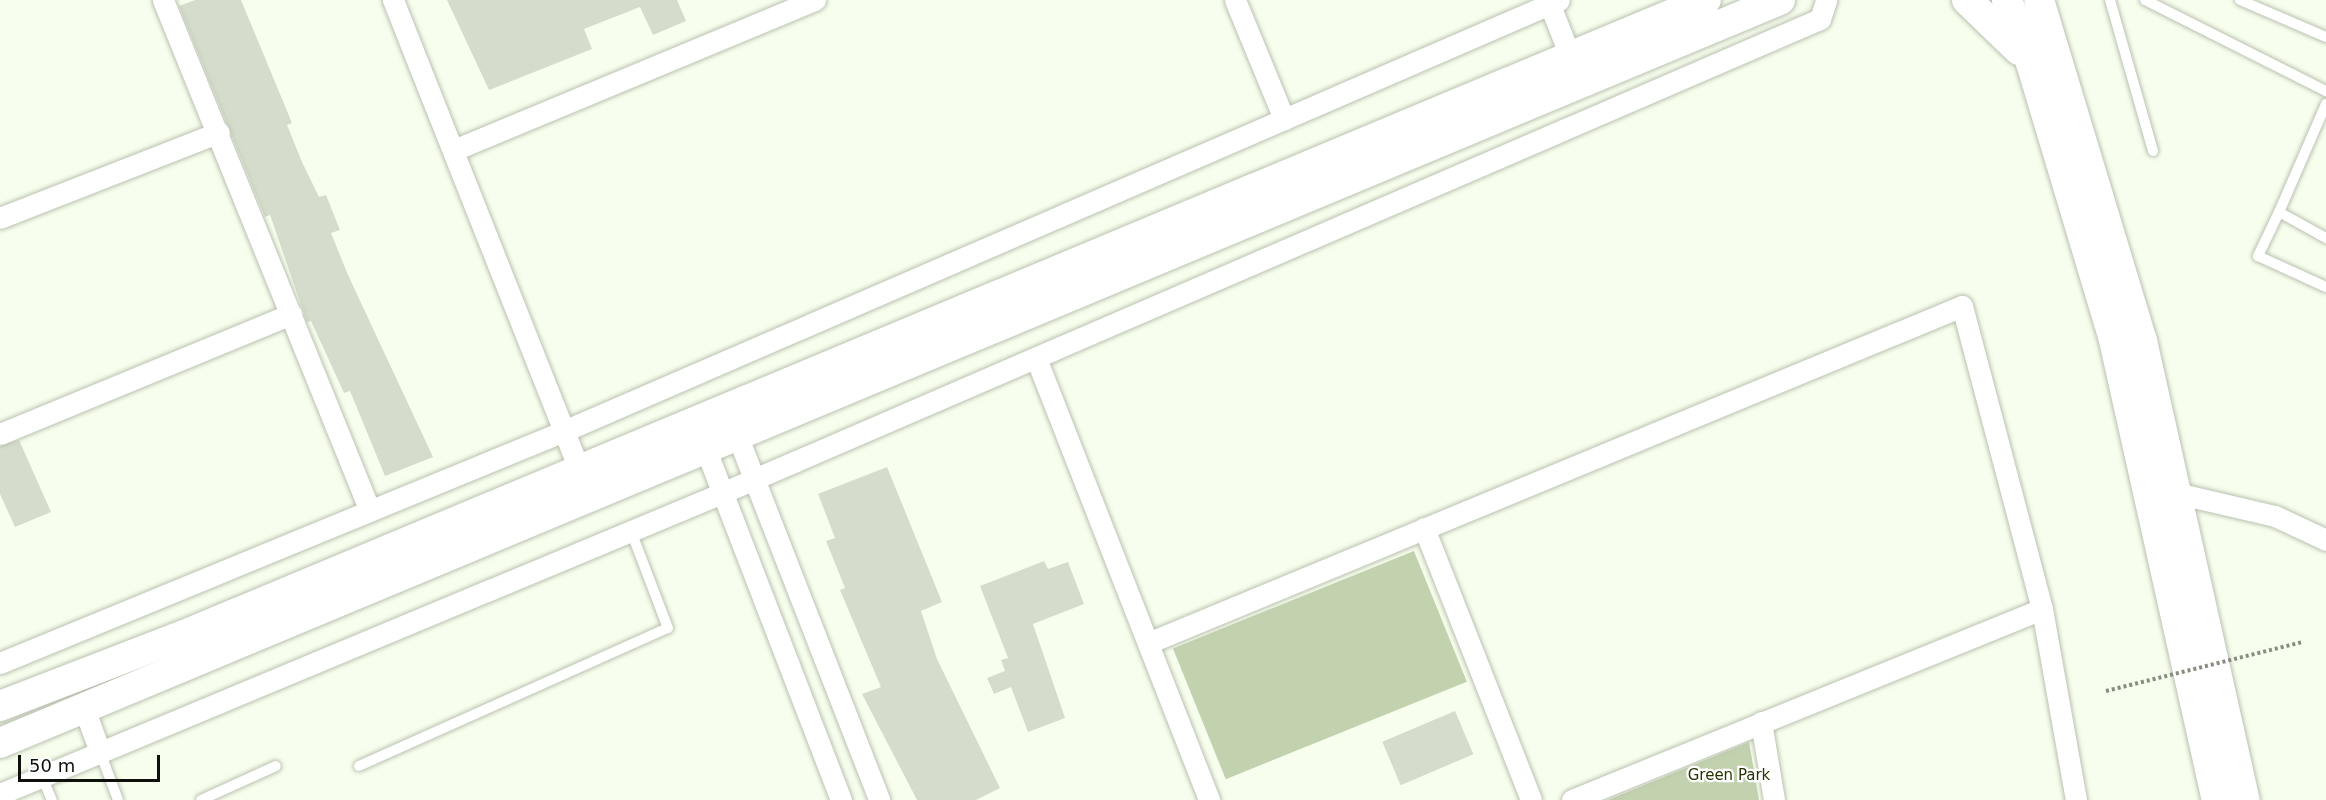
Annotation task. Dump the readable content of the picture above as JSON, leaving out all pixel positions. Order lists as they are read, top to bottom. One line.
{"parks":["Green Park"],"scale_bar":"50 m"}
